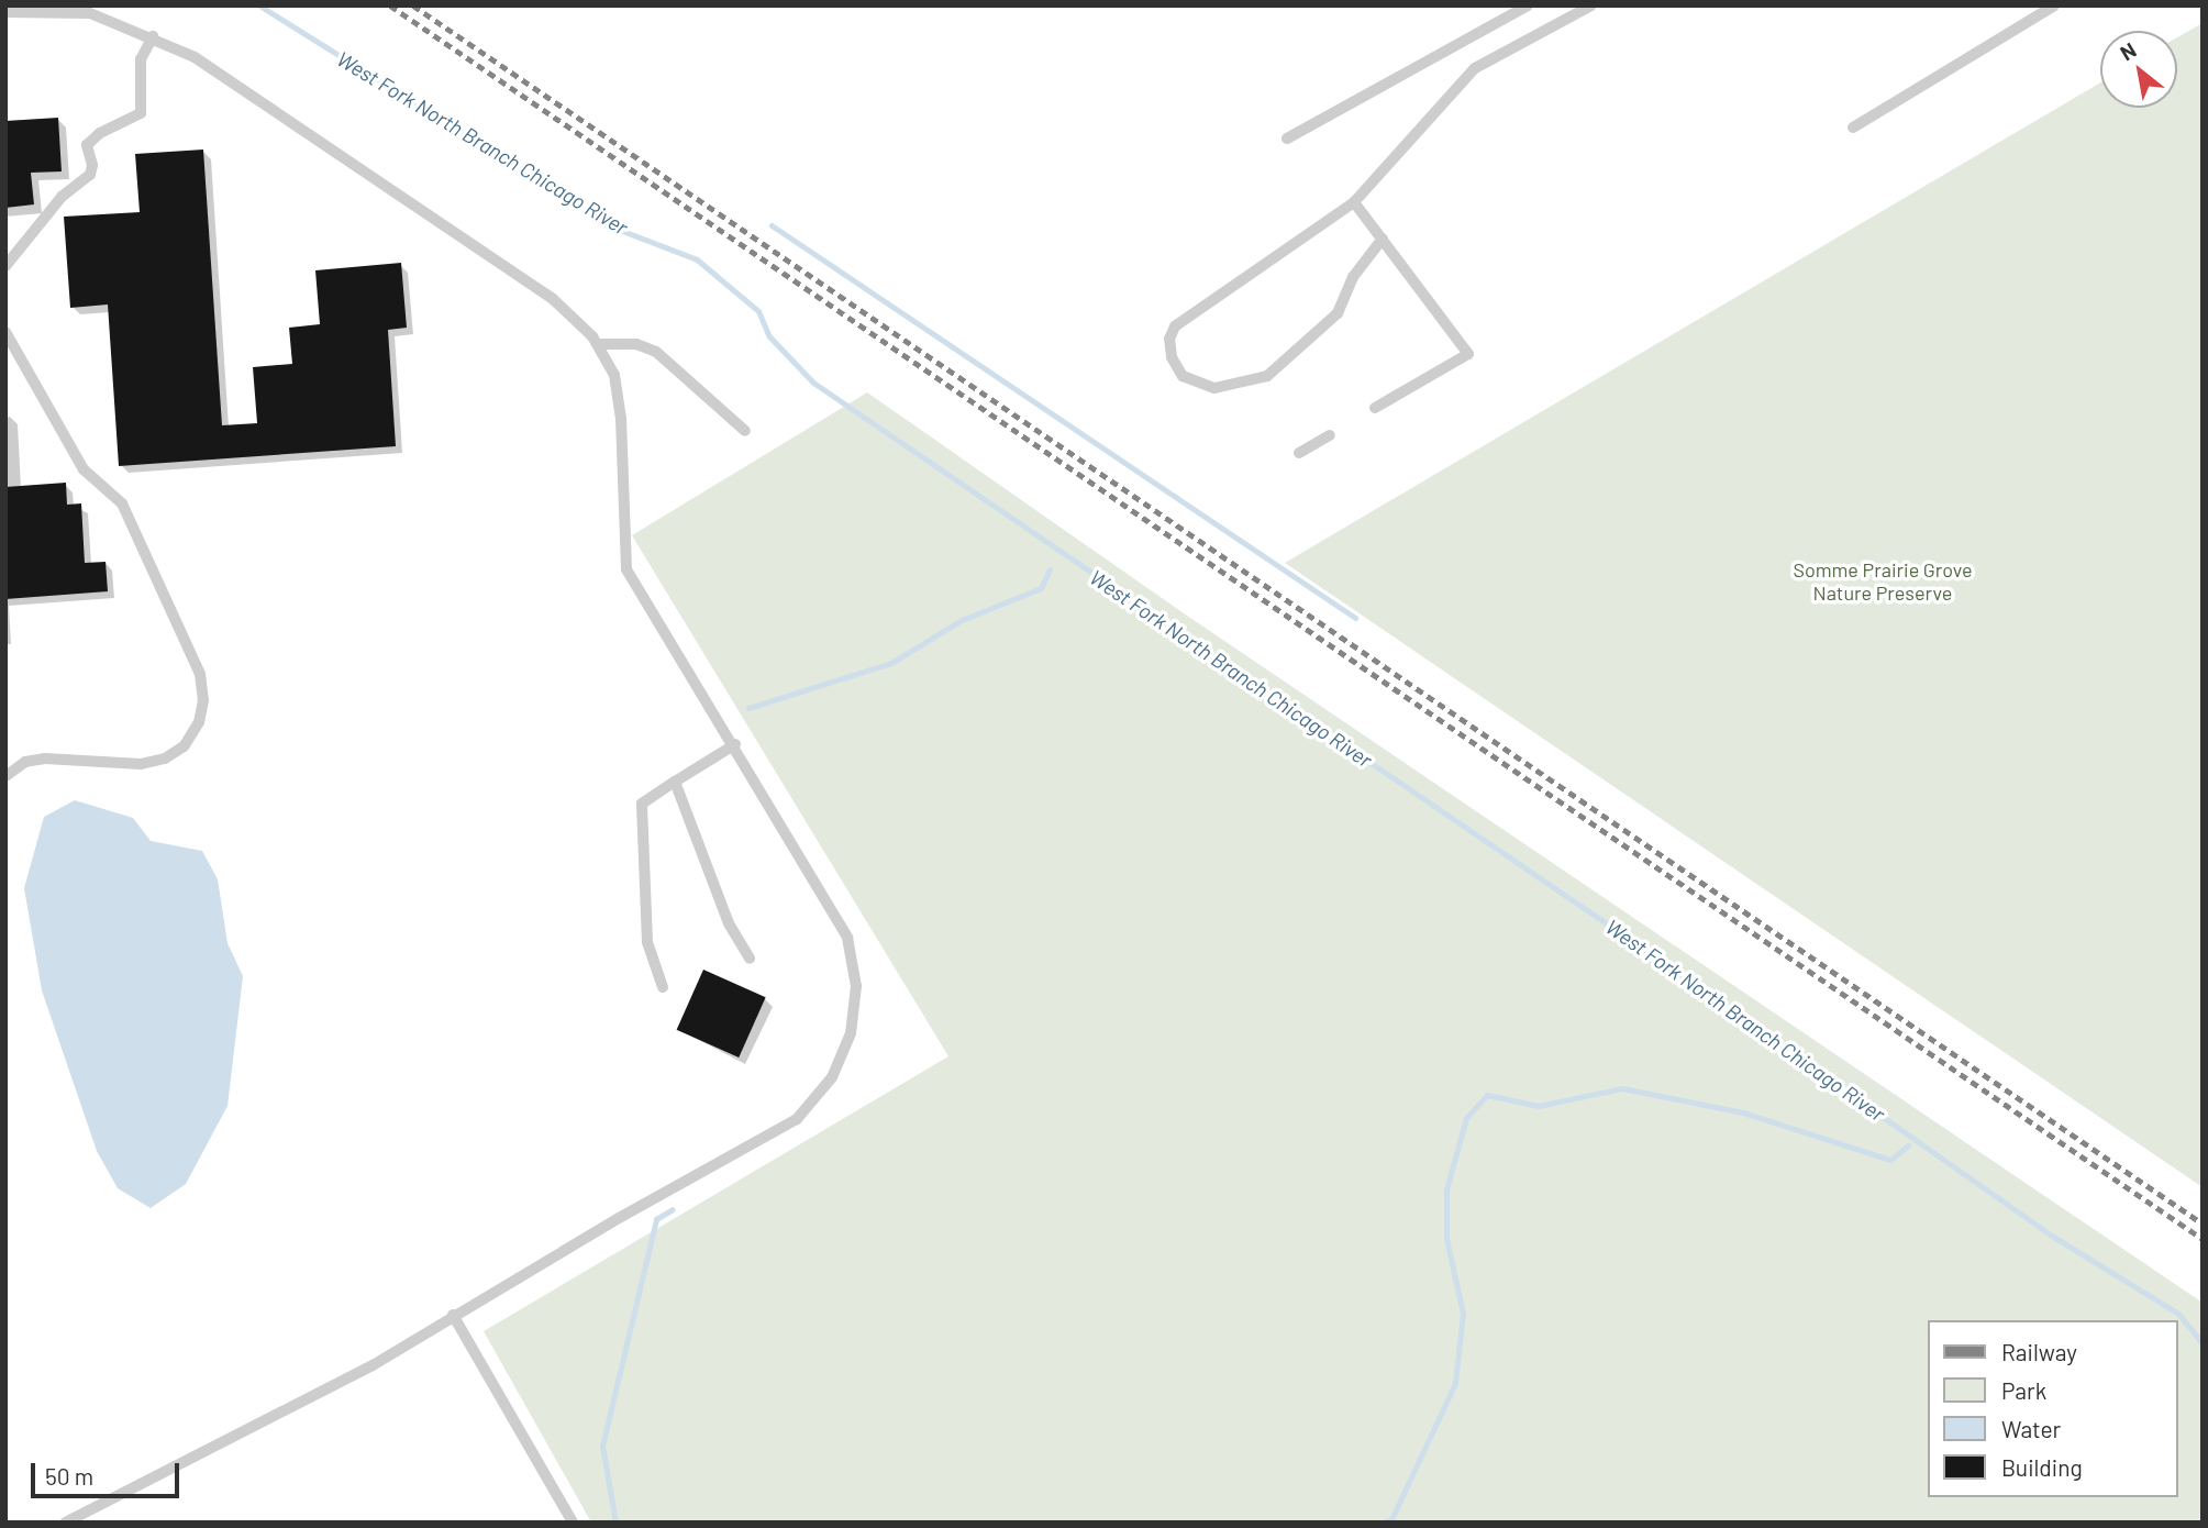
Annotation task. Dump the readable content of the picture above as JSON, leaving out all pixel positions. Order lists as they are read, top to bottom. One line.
{"water":["West Fork North Branch Chicago River"],"parks":["Somme Prairie Grove Nature Preserve"],"legend":["Railway","Park","Water","Building"],"scale_bar":"50 m","north":"top left"}
